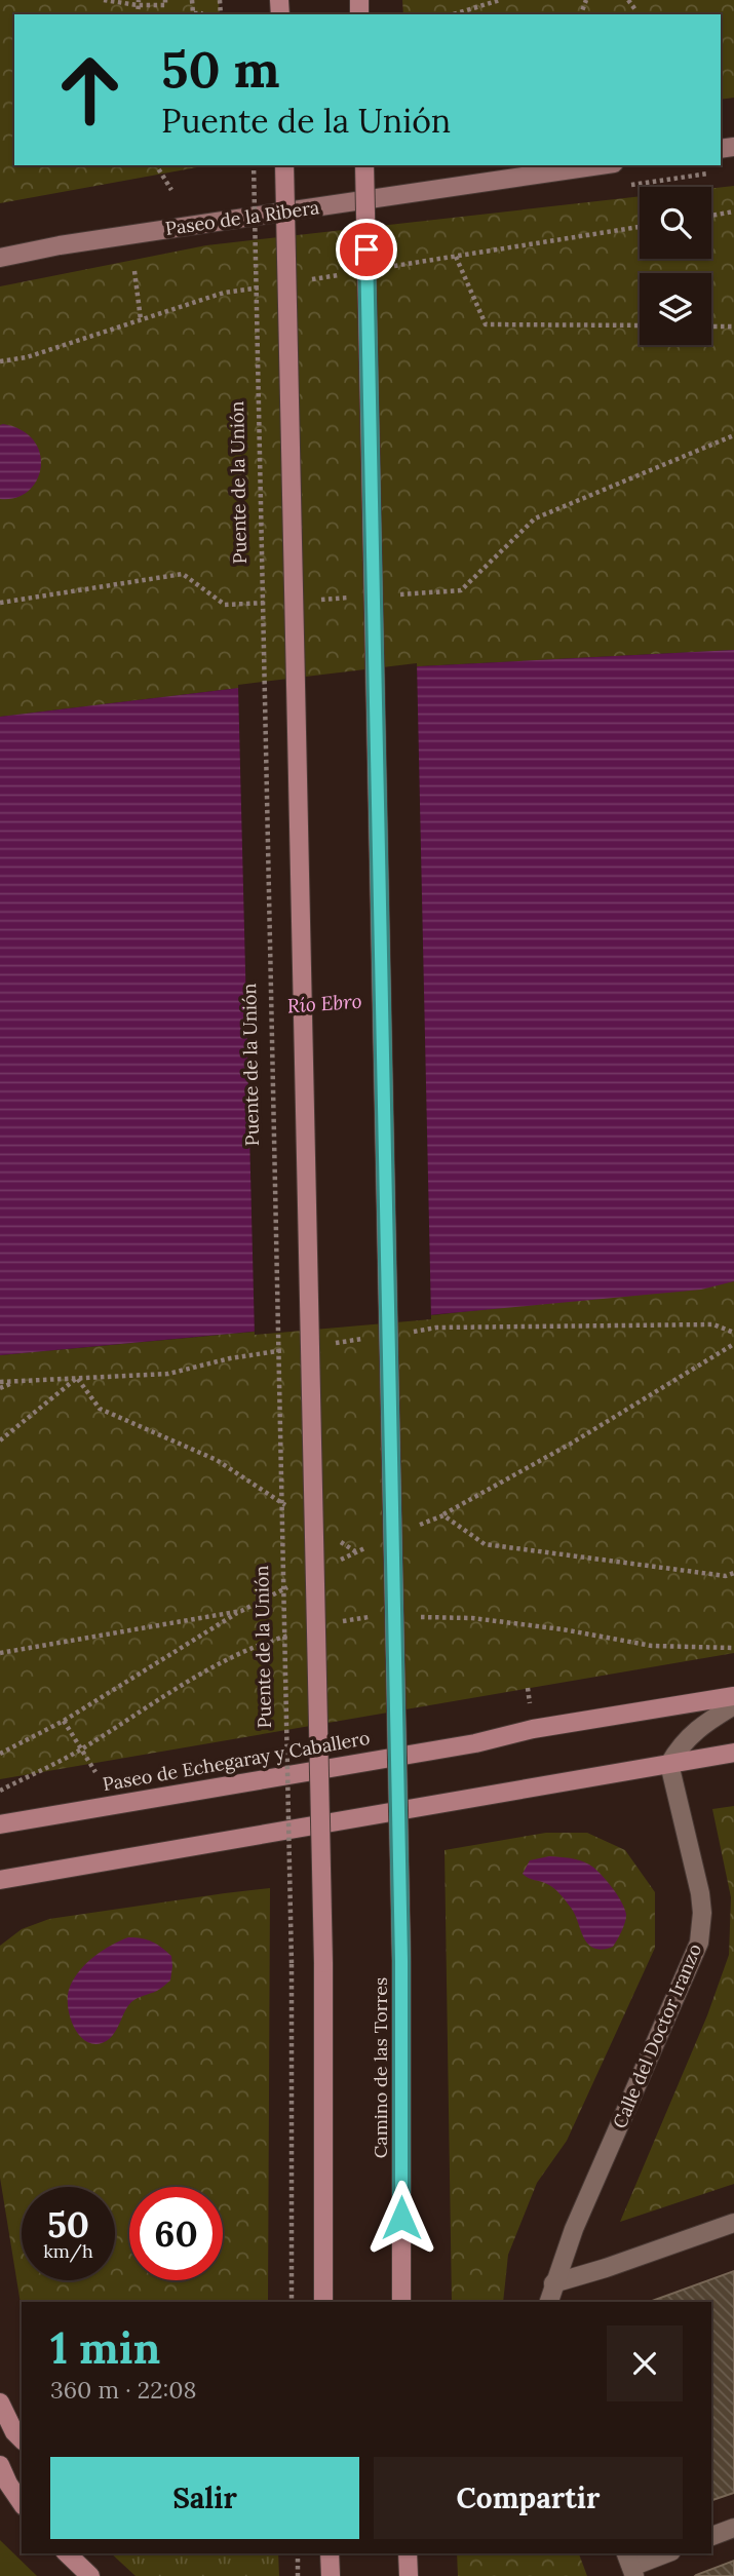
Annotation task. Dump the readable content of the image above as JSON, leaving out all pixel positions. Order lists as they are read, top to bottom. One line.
{"streets":{"main road":["Paseo de la Ribera","Paseo de Echegaray y Caballero","Camino de las Torres"],"street":["Calle del Doctor Iranzo"],"path":["Puente de la Unión"]},"water":["Río Ebro"],"page":{"turn":["50 m","Puente de la Unión"],"speed":"50 km/h","limit":"60","heading":["1 min","360 m · 22:08"],"buttons":["Salir","Compartir"]}}
